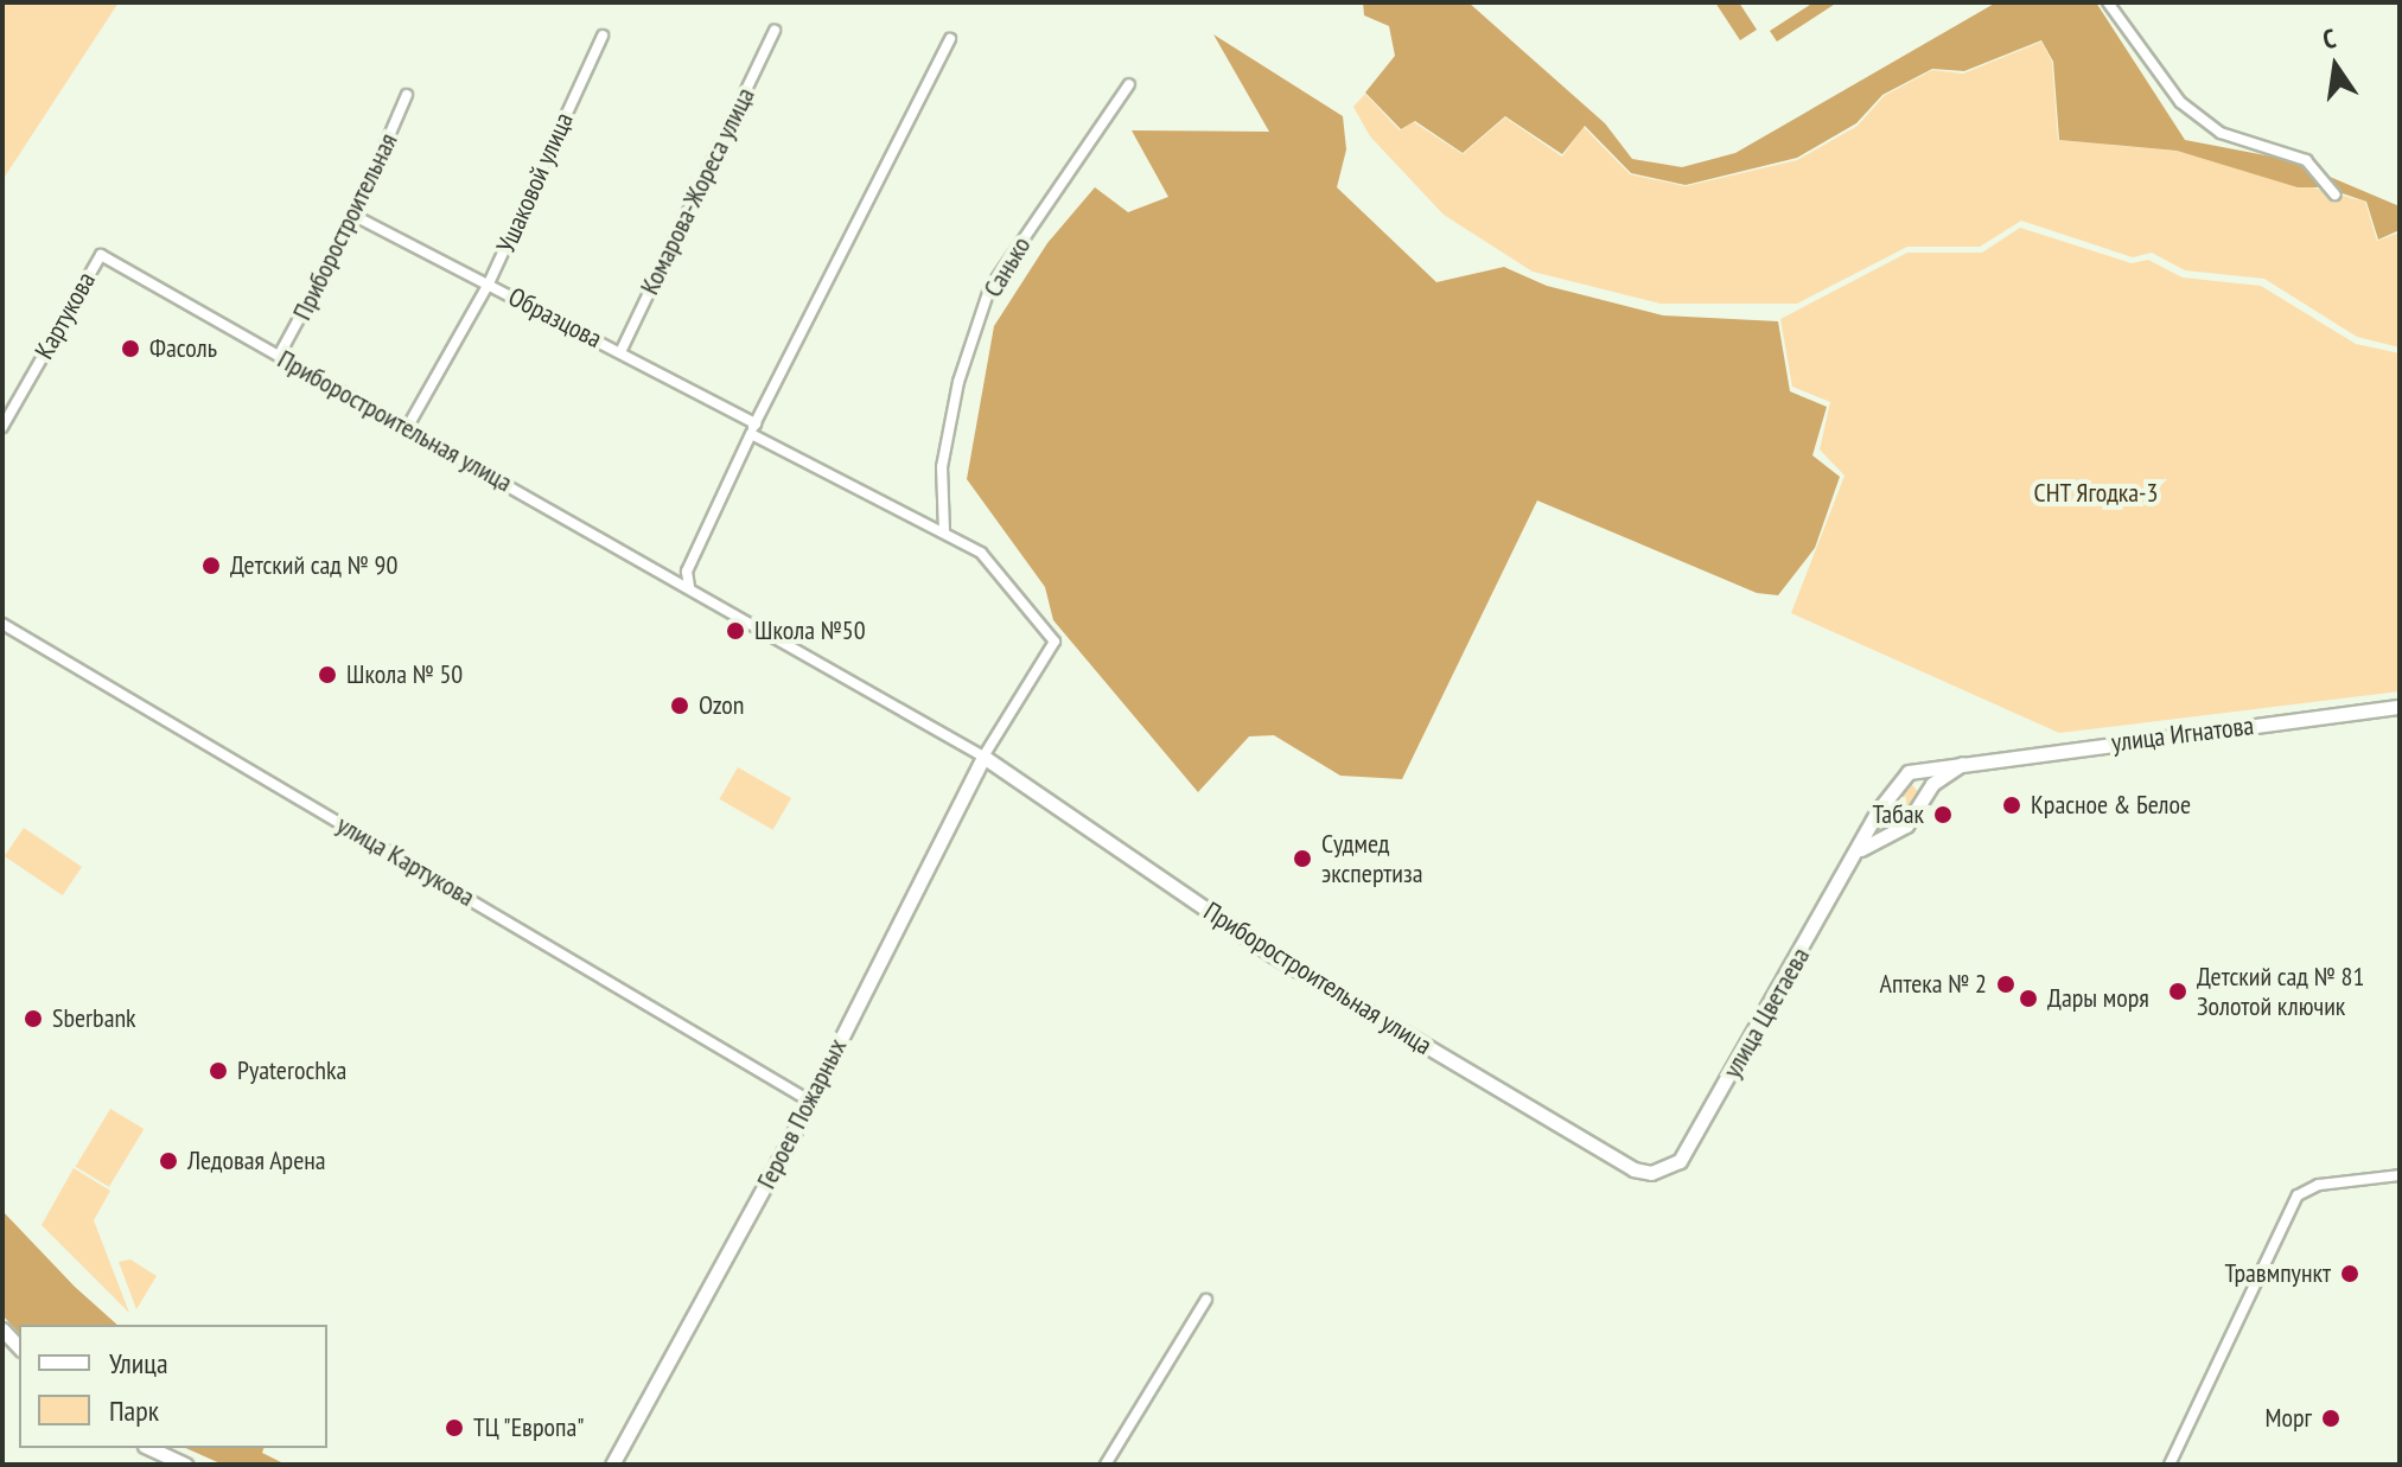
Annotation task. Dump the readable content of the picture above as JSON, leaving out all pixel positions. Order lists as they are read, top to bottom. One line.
{"streets":{"main road":["Приборостроительная улица","улица Игнатова","улица Цветаева","Героев Пожарных"],"street":["Ушаковой улица","Комарова-Жореса улица","Приборостроительная","Санько","Картукова","Образцова","улица Картукова"]},"crossings":[["Ушаковой улица","Образцова"],["Ушаковой улица","Приборостроительная улица"],["Комарова-Жореса улица","Образцова"],["Приборостроительная","Образцова"],["Приборостроительная","Приборостроительная улица"],["Картукова","Приборостроительная улица"],["Приборостроительная улица","улица Цветаева"],["Приборостроительная улица","Героев Пожарных"],["улица Игнатова","улица Цветаева"],["улица Картукова","Героев Пожарных"]],"parks":["СНТ Ягодка-3"],"places":["Фасоль","Детский сад № 90","Школа №50","Школа № 50","Ozon","Красное & Белое","Табак","Судмед экспертиза","Аптека № 2","Детский сад № 81 Золотой ключик","Дары моря","Sberbank","Pyaterochka","Ледовая Арена","Травмпункт","Морг","ТЦ \"Европа\""],"legend":["Улица","Парк"],"north":"top"}
